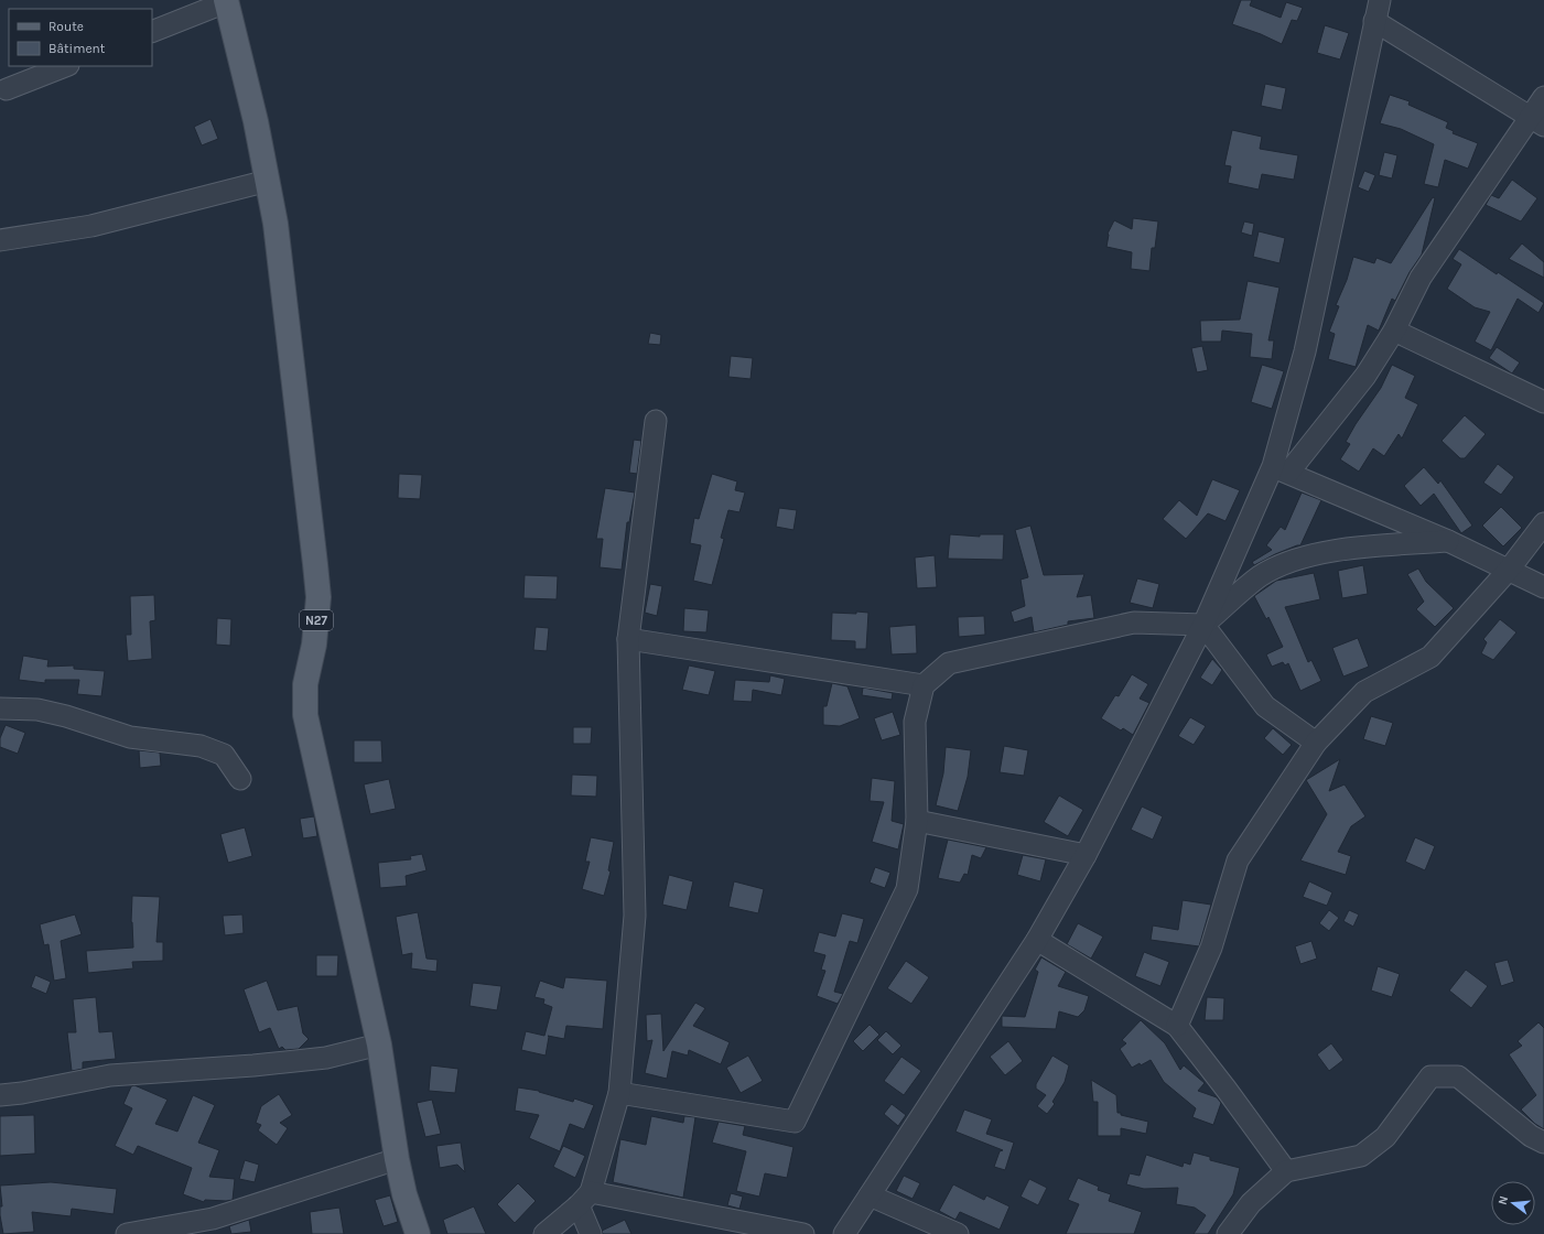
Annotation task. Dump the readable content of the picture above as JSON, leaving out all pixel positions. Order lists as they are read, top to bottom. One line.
{"streets":{"main road":["N27"]},"legend":["Route","Bâtiment"],"north":"left"}
